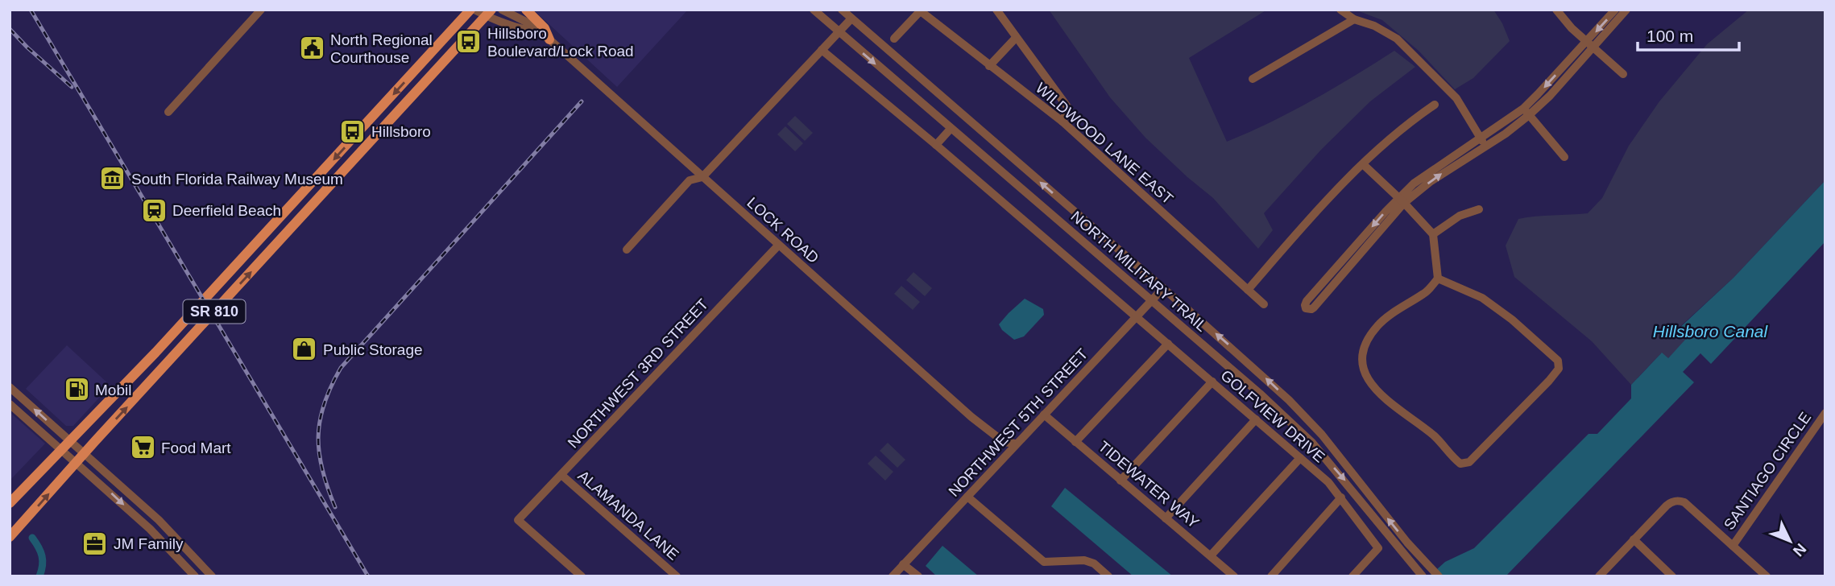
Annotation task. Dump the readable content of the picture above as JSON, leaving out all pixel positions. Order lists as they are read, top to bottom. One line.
{"streets":{"main road":["SR 810"],"street":["WILDWOOD LANE EAST","LOCK ROAD","NORTH MILITARY TRAIL","NORTHWEST 3RD STREET","GOLFVIEW DRIVE","NORTHWEST 5TH STREET","SANTIAGO CIRCLE","TIDEWATER WAY","ALAMANDA LANE"]},"crossings":[["LOCK ROAD","SR 810"],["LOCK ROAD","NORTHWEST 3RD STREET"],["LOCK ROAD","NORTHWEST 5TH STREET"],["NORTH MILITARY TRAIL","NORTHWEST 5TH STREET"],["NORTHWEST 3RD STREET","ALAMANDA LANE"],["GOLFVIEW DRIVE","NORTHWEST 5TH STREET"],["NORTHWEST 5TH STREET","TIDEWATER WAY"]],"water":["Hillsboro Canal"],"places":{"bus stop":["Hillsboro Boulevard/Lock Road","Hillsboro"],"public building":["North Regional Courthouse"],"museum":["South Florida Railway Museum"],"station":["Deerfield Beach"],"shop":["Public Storage"],"fuel station":["Mobil"],"supermarket":["Food Mart"],"office":["JM Family"]},"scale_bar":"100 m","north":"bottom right"}
